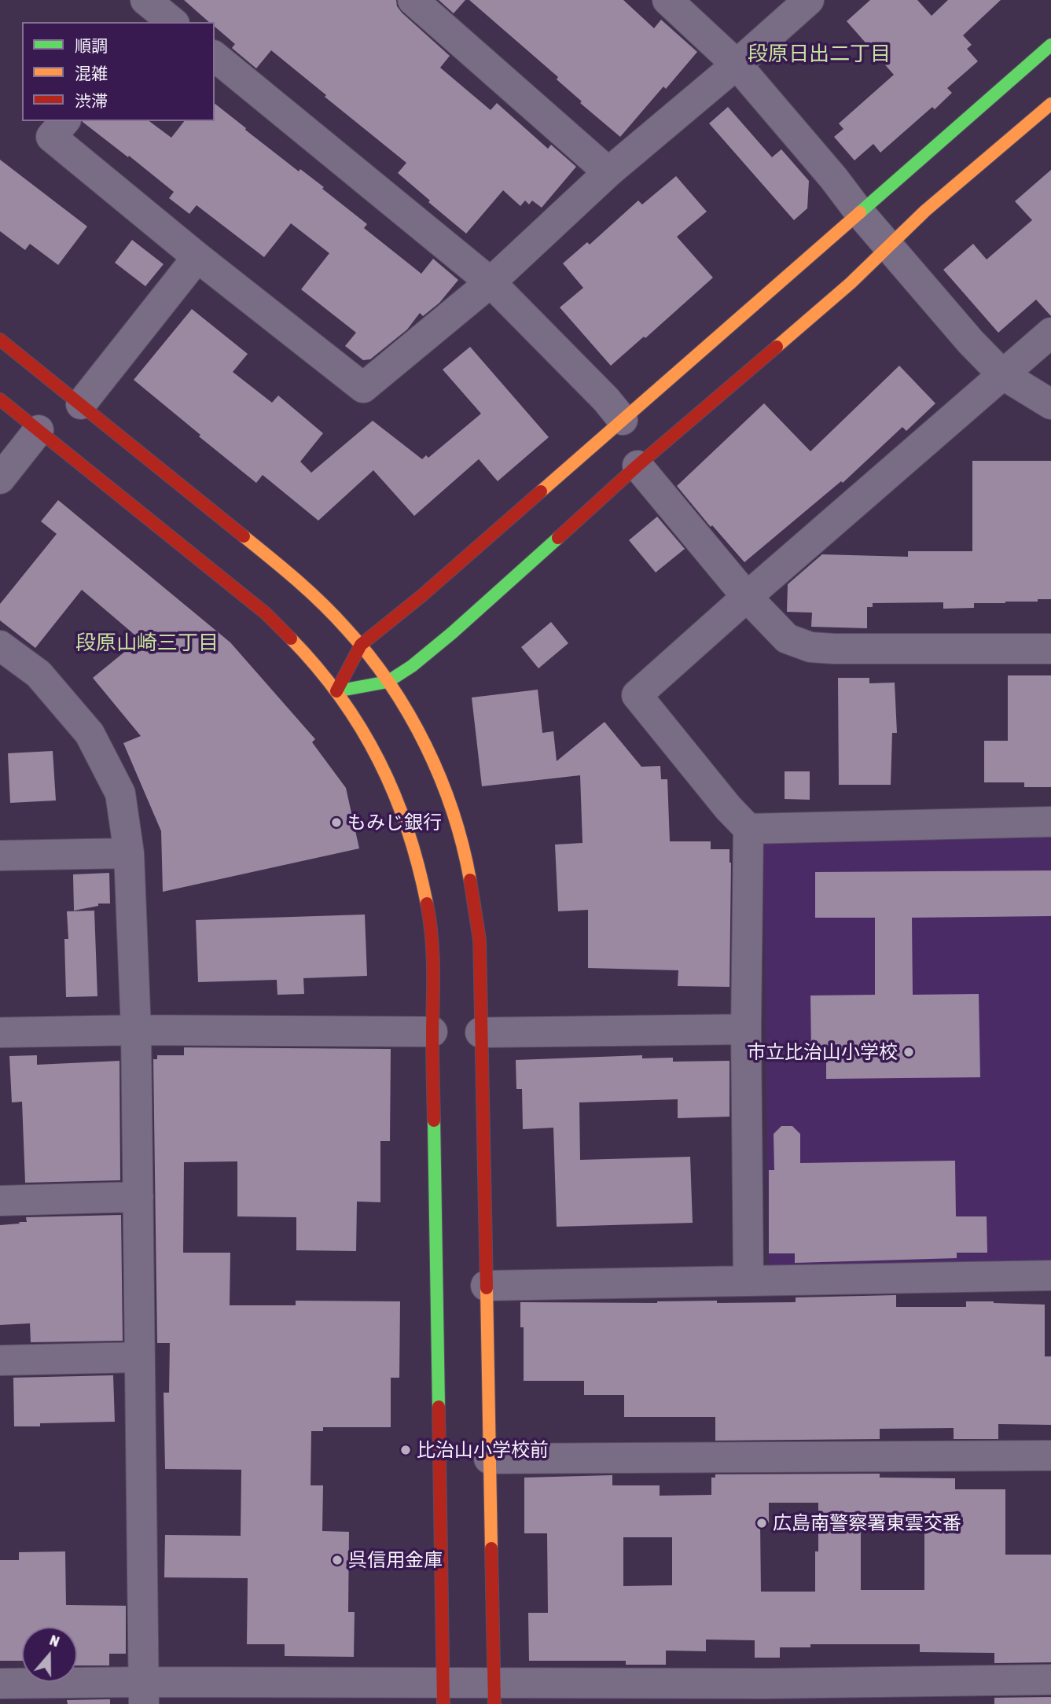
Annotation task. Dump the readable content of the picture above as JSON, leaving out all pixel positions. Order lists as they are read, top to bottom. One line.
{"districts":["段原日出二丁目","段原山崎三丁目"],"places":["もみじ銀行","市立比治山小学校","比治山小学校前","広島南警察署東雲交番","呉信用金庫"],"legend":["順調","混雑","渋滞"],"north":"top"}
